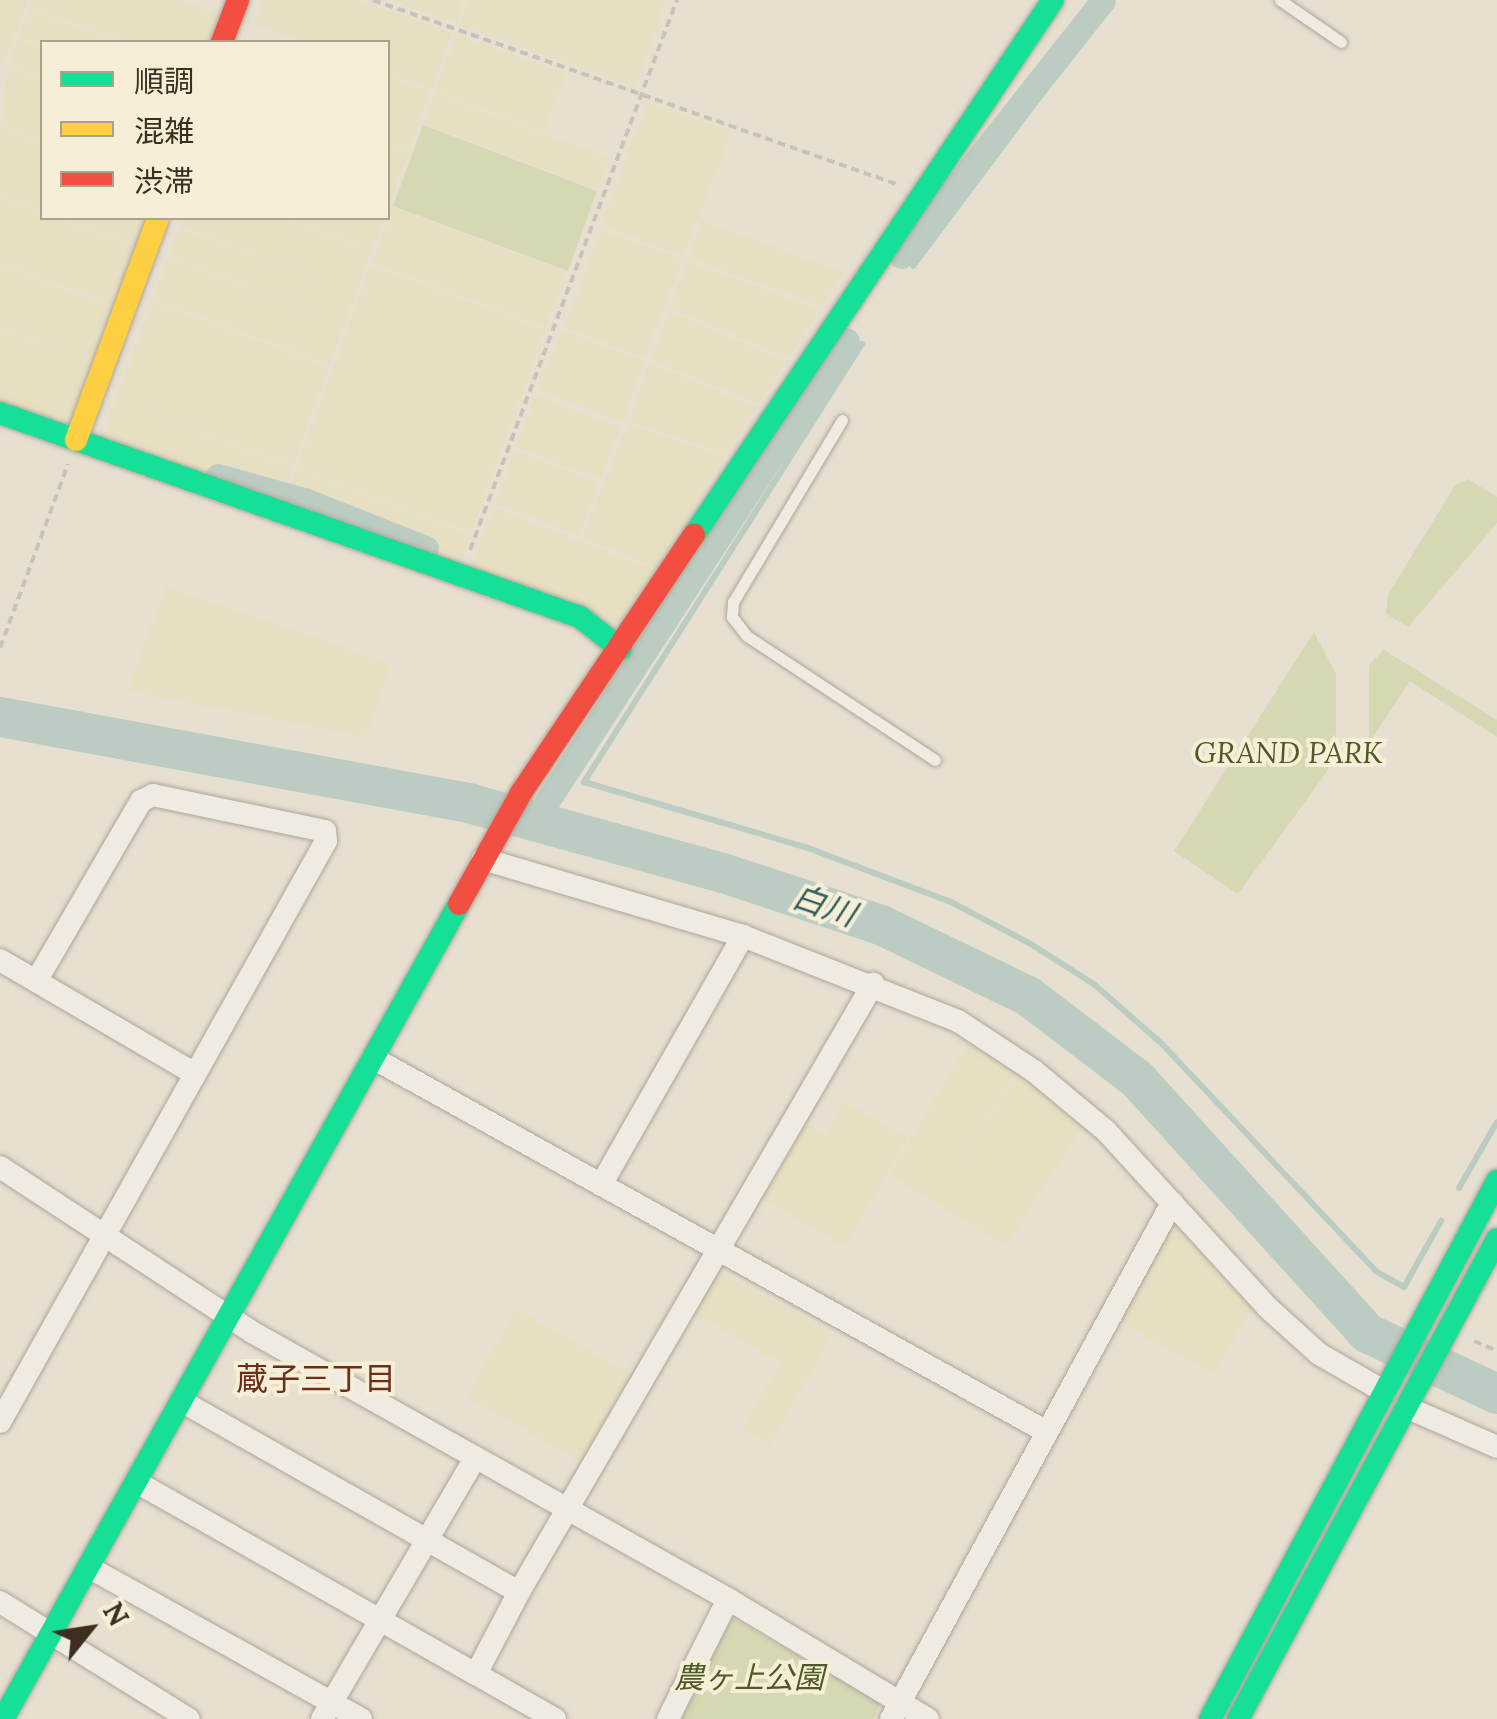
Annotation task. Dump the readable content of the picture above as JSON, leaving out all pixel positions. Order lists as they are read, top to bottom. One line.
{"districts":["蔵子三丁目"],"water":["白川"],"parks":["GRAND PARK","農ヶ上公園"],"legend":["順調","混雑","渋滞"],"north":"top right"}
